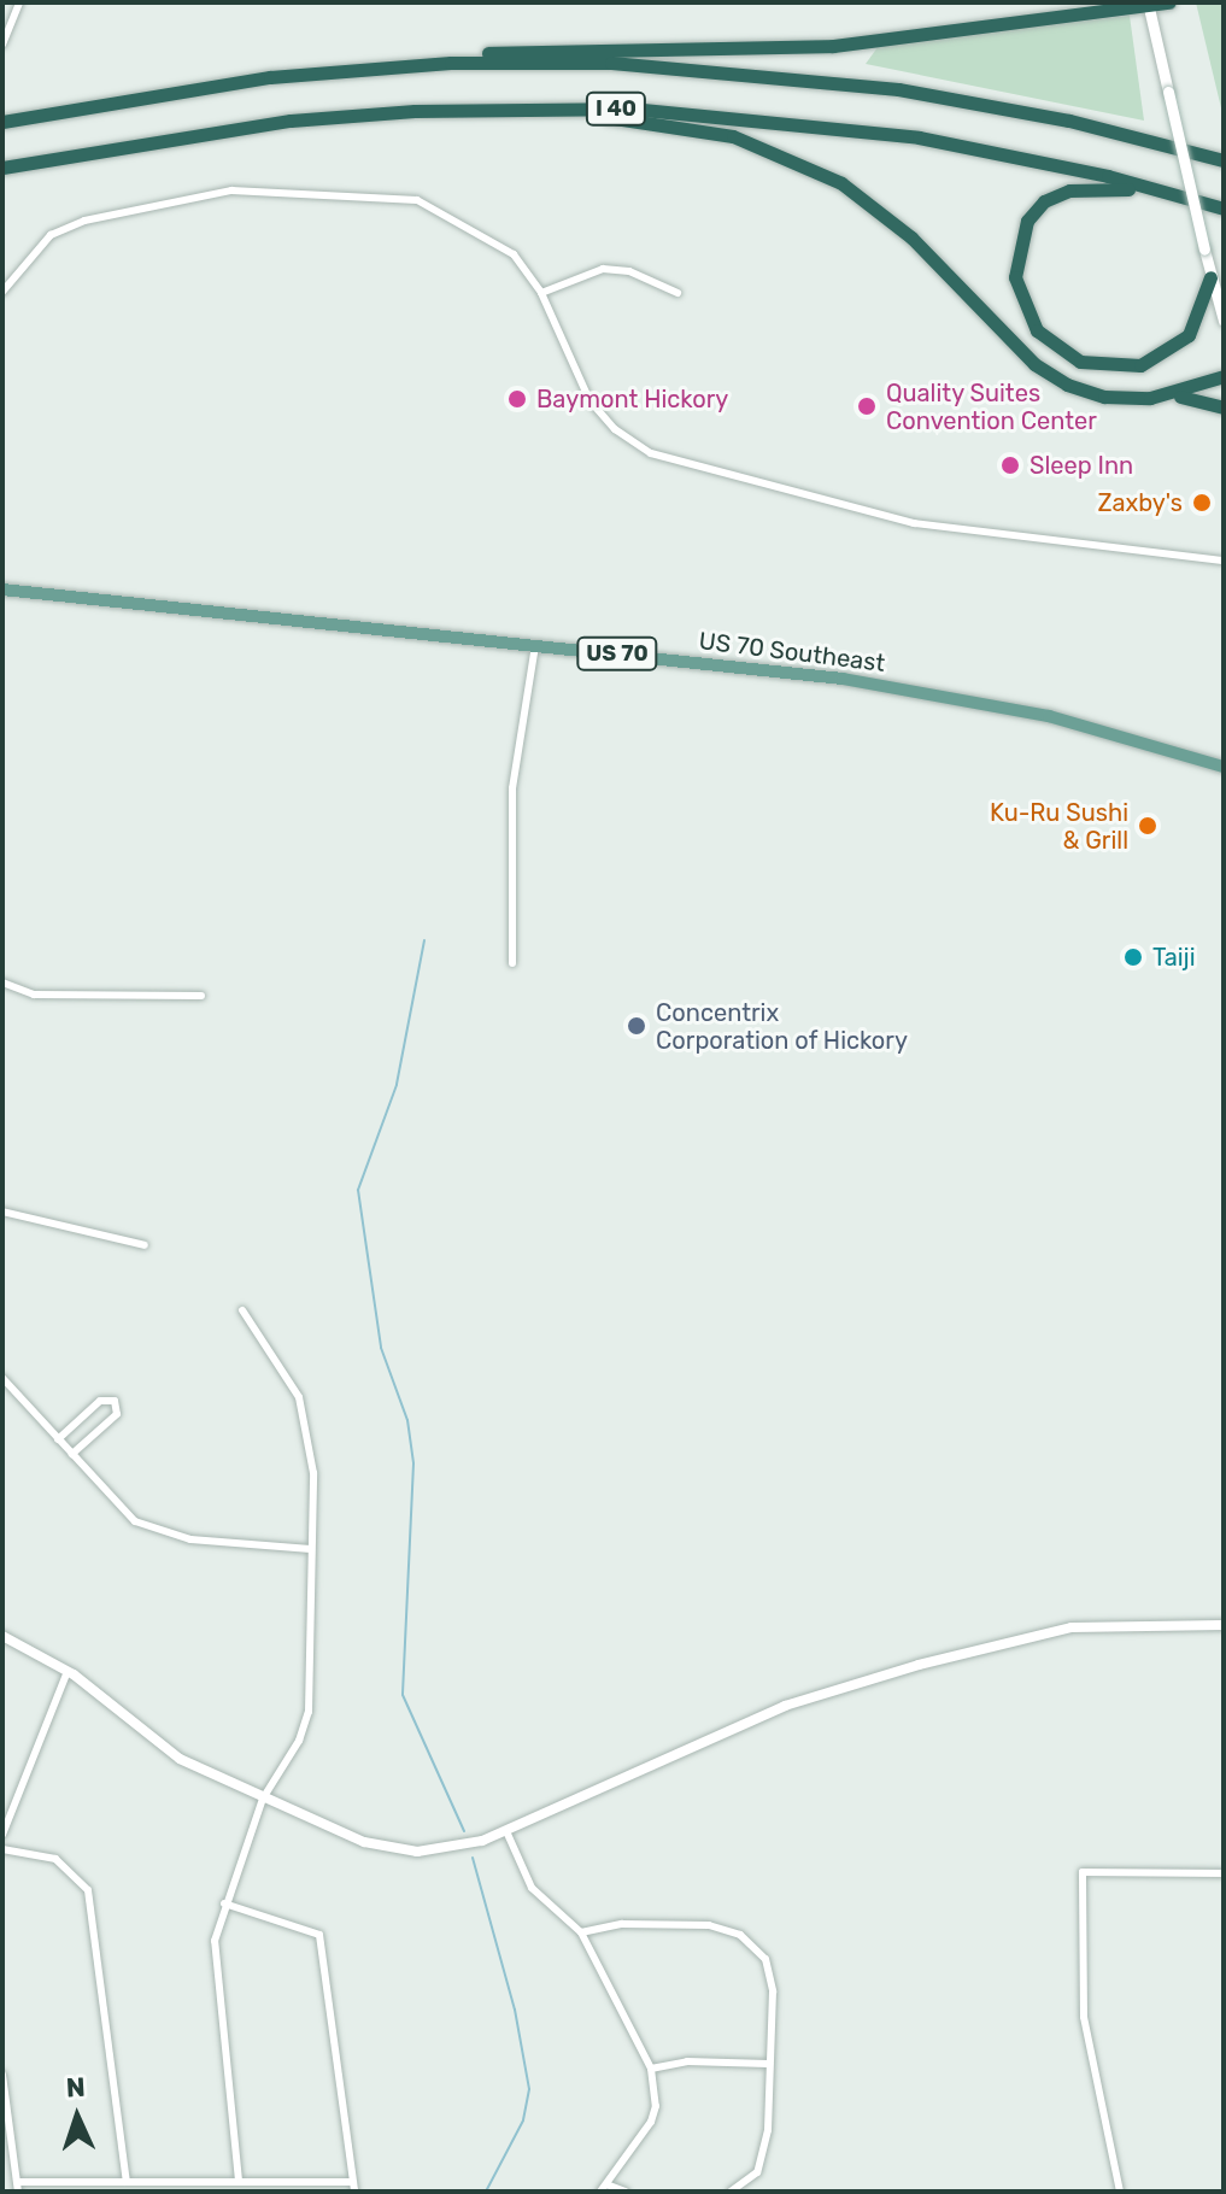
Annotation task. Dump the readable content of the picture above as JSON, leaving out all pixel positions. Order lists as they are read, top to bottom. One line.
{"streets":{"highway":["I 40"],"main road":["US 70 Southeast","US 70"]},"places":["Baymont Hickory","Quality Suites Convention Center","Sleep Inn","Zaxby's","Ku-Ru Sushi & Grill","Taiji","Concentrix Corporation of Hickory"],"north":"top"}
